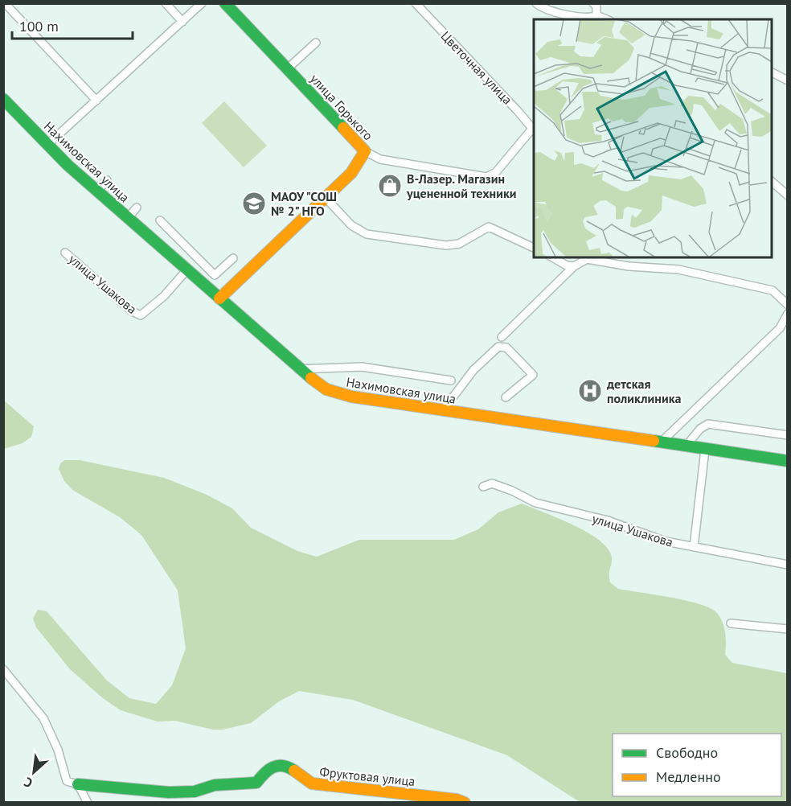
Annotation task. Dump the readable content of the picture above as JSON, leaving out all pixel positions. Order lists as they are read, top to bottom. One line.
{"streets":{"main road":["улица Горького","Нахимовская улица","Фруктовая улица"],"street":["Цветочная улица","улица Ушакова"]},"crossings":[["Цветочная улица","улица Горького"],["Нахимовская улица","улица Ушакова"]],"places":{"shop":["В-Лазер. Магазин уцененной техники"],"school or university":["МАОУ \"СОШ № 2\" НГО"],"hospital":["детская поликлиника"]},"legend":["Свободно","Медленно"],"scale_bar":"100 m","north":"bottom left"}
